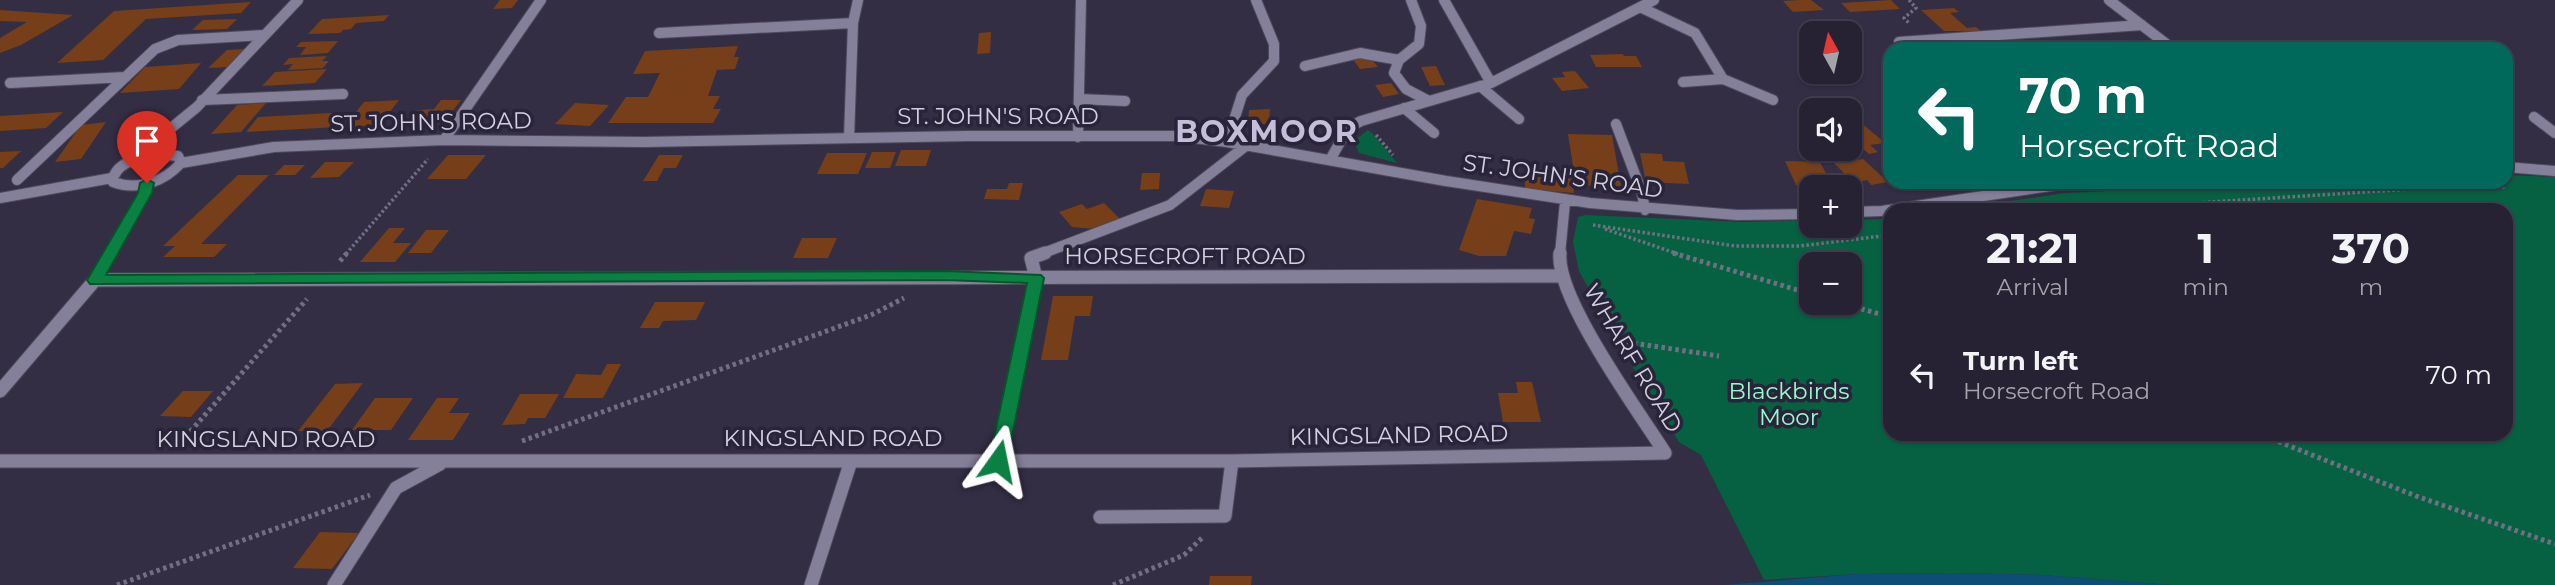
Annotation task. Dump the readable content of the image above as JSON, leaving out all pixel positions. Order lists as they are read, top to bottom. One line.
{"streets":{"street":["ST. JOHN'S ROAD","HORSECROFT ROAD","WHARF ROAD","KINGSLAND ROAD"]},"crossings":[["ST. JOHN'S ROAD","WHARF ROAD"],["HORSECROFT ROAD","WHARF ROAD"],["WHARF ROAD","KINGSLAND ROAD"]],"districts":["BOXMOOR"],"parks":["Blackbirds Moor"],"north":"top","page":{"map_buttons":["+","−"],"turn":["70 m","Horsecroft Road"],"eta":["21:21","Arrival","1","min","370","m"],"list":[{"name":"Turn left","note":"Horsecroft Road","value":"70 m"}]}}
